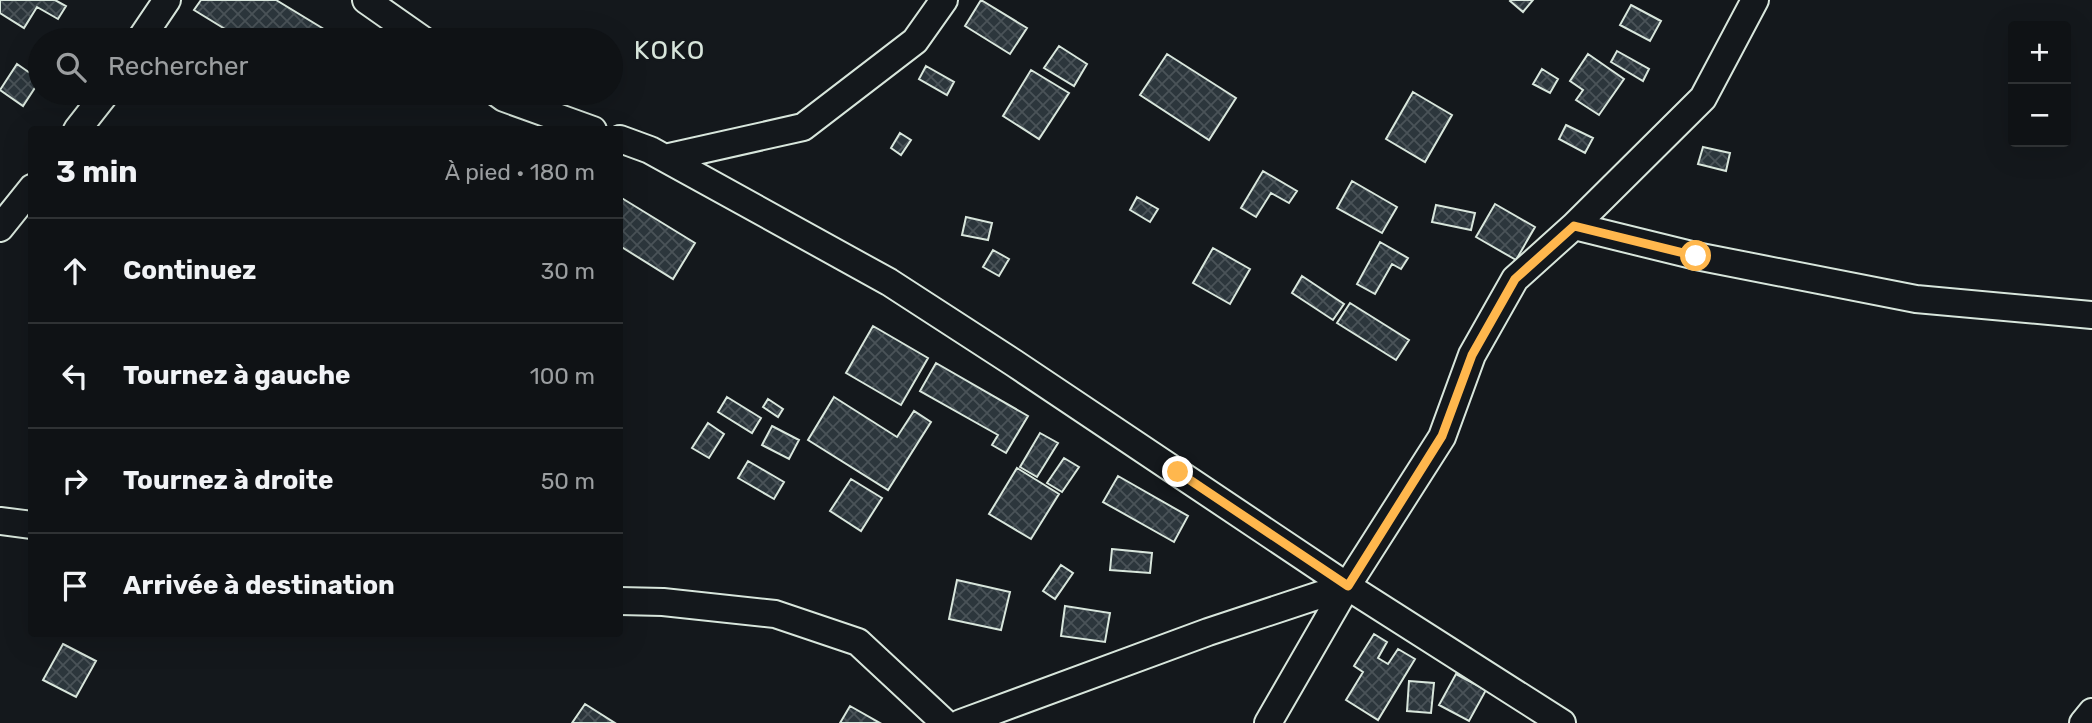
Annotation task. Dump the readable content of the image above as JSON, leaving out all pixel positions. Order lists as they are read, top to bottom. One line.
{"districts":["KOKO"],"page":{"map_buttons":["+","−"],"search":"Rechercher","heading":["3 min","À pied · 180 m"],"list":[["Continuez","30 m"],["Tournez à gauche","100 m"],["Tournez à droite","50 m"],"Arrivée à destination"]}}
